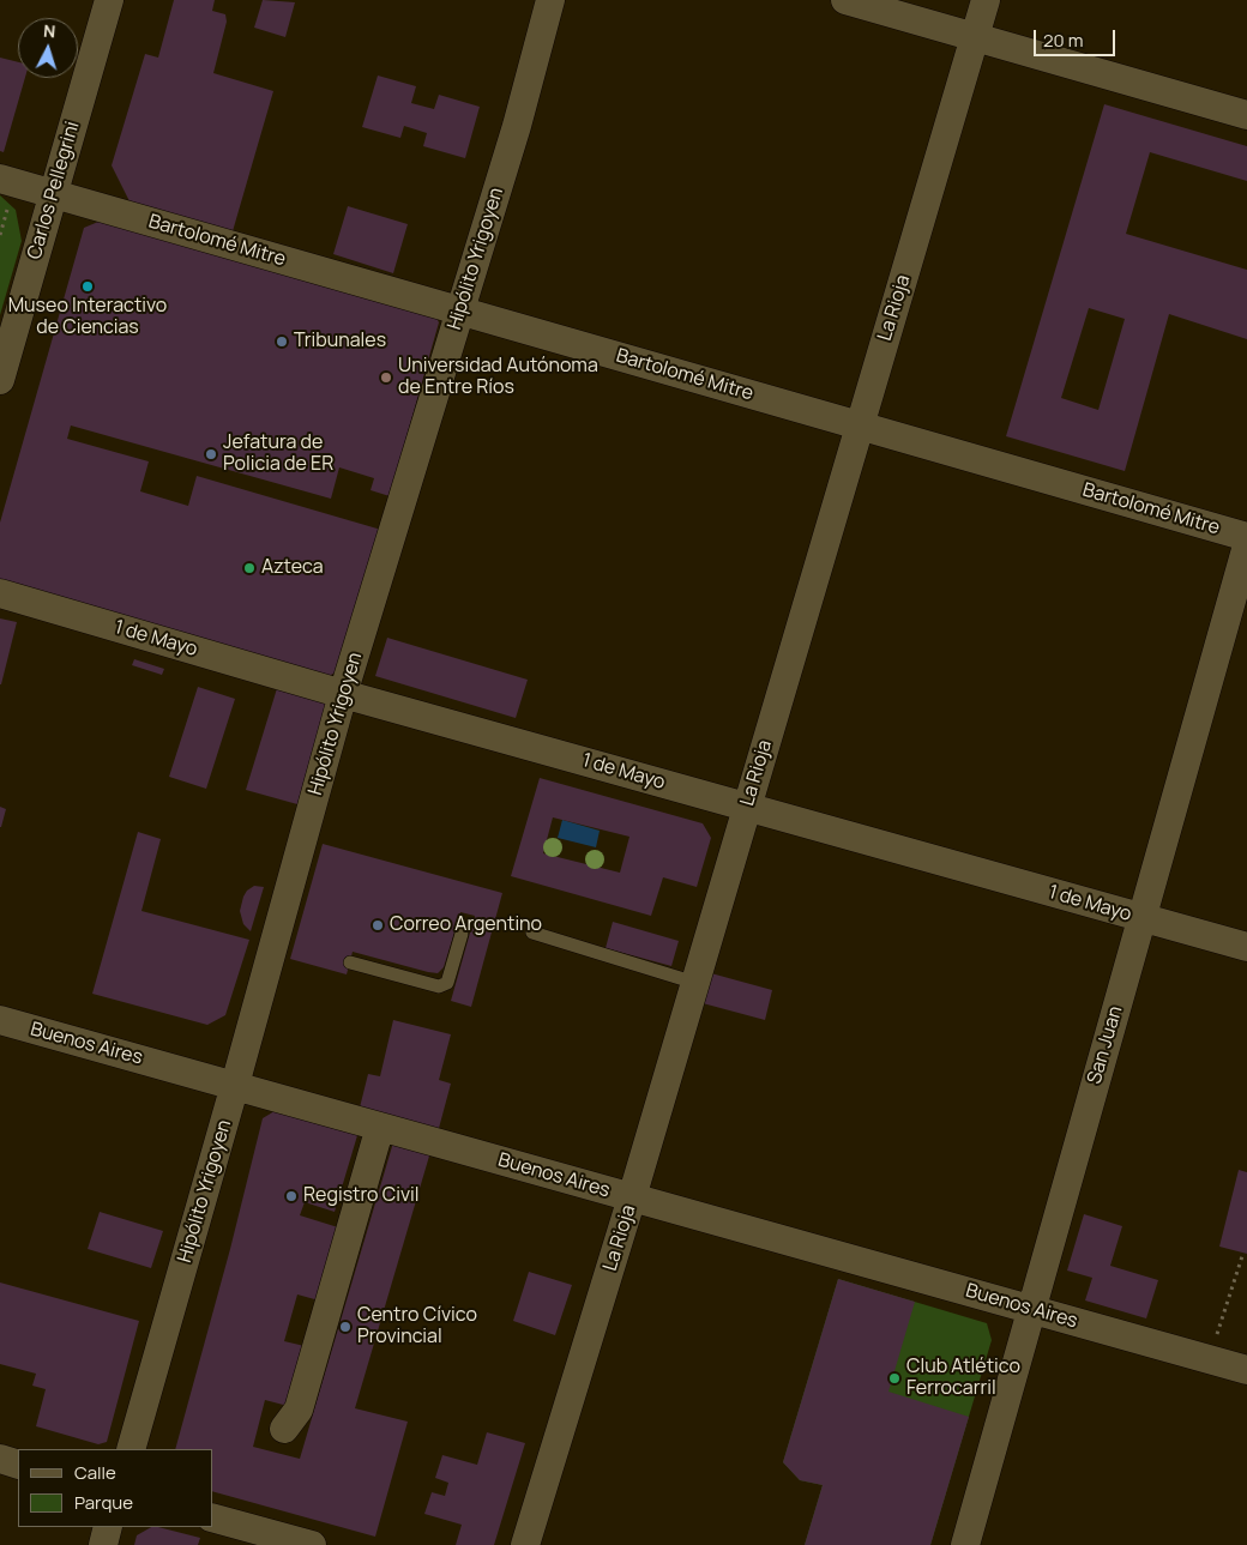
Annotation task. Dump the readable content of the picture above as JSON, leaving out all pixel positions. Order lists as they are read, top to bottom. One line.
{"streets":{"street":["Carlos Pellegrini","Bartolomé Mitre","Hipólito Yrigoyen","La Rioja","1 de Mayo","Buenos Aires","San Juan"]},"crossings":[["Carlos Pellegrini","Bartolomé Mitre"],["Bartolomé Mitre","Hipólito Yrigoyen"],["Bartolomé Mitre","La Rioja"],["Hipólito Yrigoyen","1 de Mayo"],["Hipólito Yrigoyen","Buenos Aires"],["La Rioja","1 de Mayo"],["La Rioja","Buenos Aires"],["1 de Mayo","San Juan"],["Buenos Aires","San Juan"]],"places":["Museo Interactivo de Ciencias","Tribunales","Universidad Autónoma de Entre Ríos","Jefatura de Policia de ER","Azteca","Correo Argentino","Registro Civil","Centro Cívico Provincial","Club Atlético Ferrocarril"],"legend":["Calle","Parque"],"scale_bar":"20 m","north":"top"}
